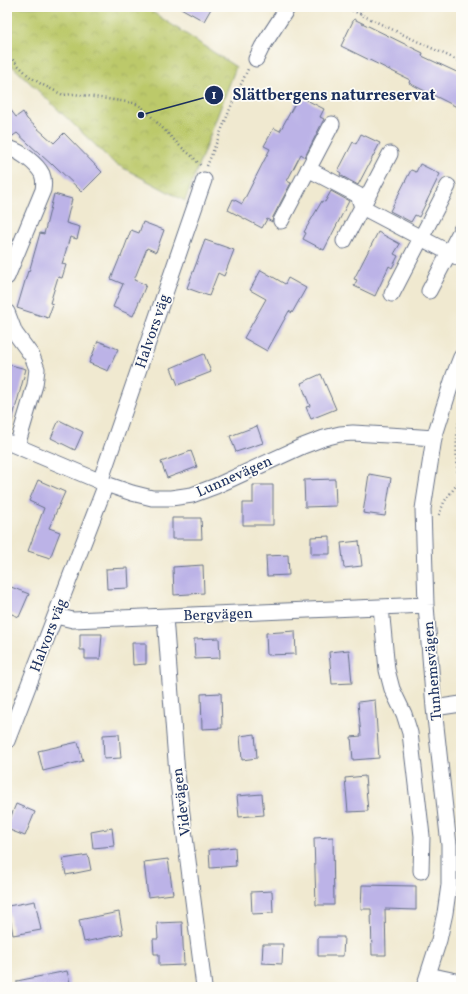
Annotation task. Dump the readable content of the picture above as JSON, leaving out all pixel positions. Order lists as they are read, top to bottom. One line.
{"streets":{"street":["Halvors väg","Lunnevägen","Bergvägen","Tunhemsvägen","Videvägen"]},"crossings":[["Halvors väg","Lunnevägen"],["Halvors väg","Bergvägen"],["Lunnevägen","Tunhemsvägen"],["Bergvägen","Tunhemsvägen"],["Bergvägen","Videvägen"]],"places":["Slättbergens naturreservat"]}
